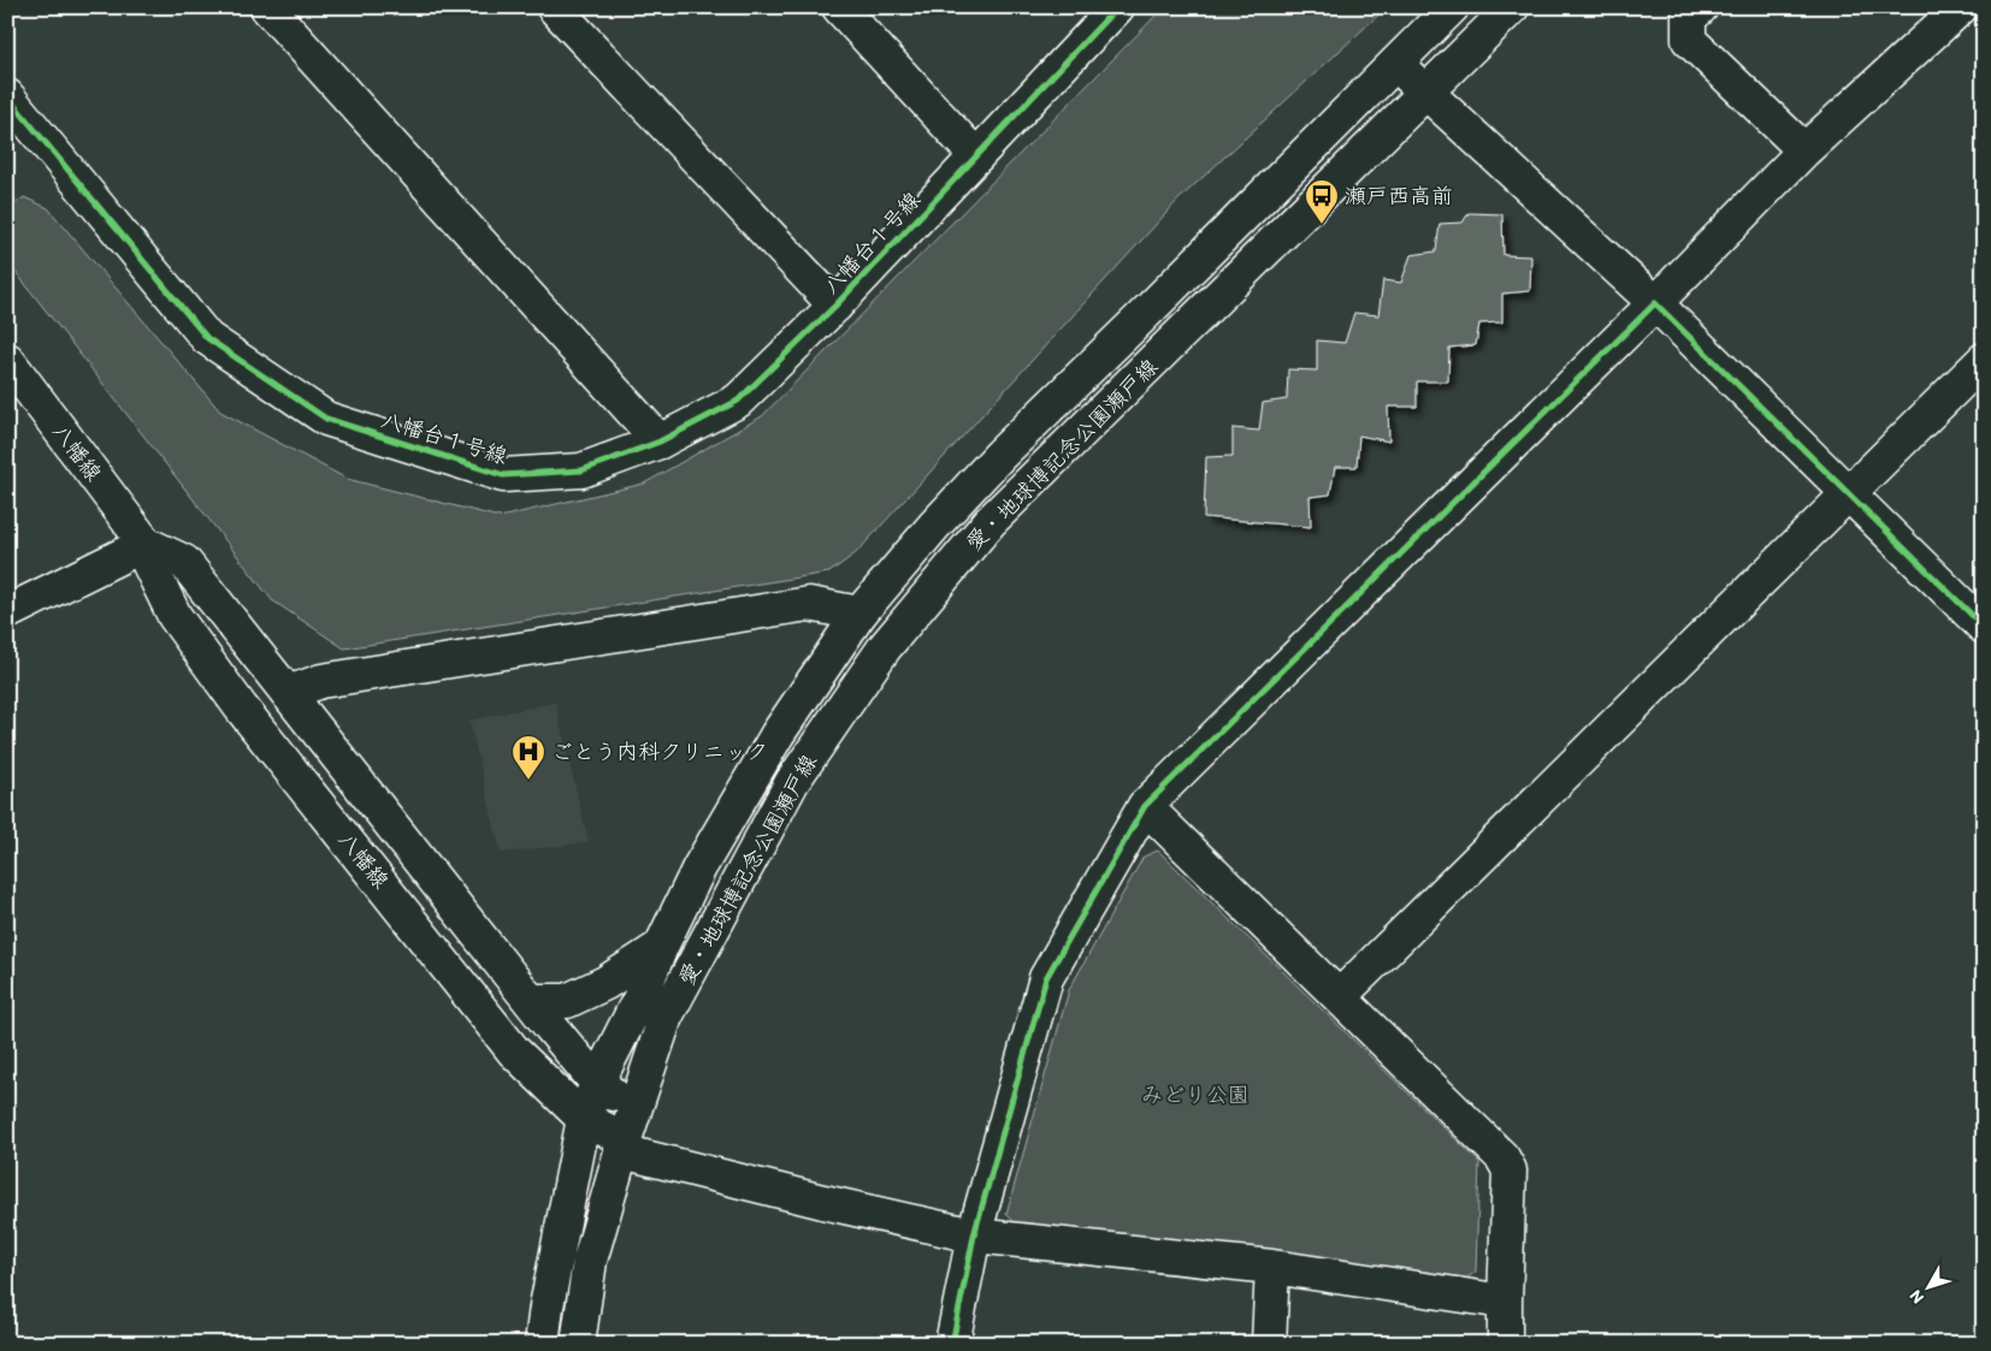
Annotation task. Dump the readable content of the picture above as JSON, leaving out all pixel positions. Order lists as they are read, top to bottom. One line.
{"streets":{"street":["八幡台１号線","八幡線","愛・地球博記念公園瀬戸線"]},"crossings":[["八幡線","愛・地球博記念公園瀬戸線"]],"parks":["みどり公園"],"places":{"bus stop":["瀬戸西高前"],"hospital":["ごとう内科クリニック"]},"north":"bottom left"}
